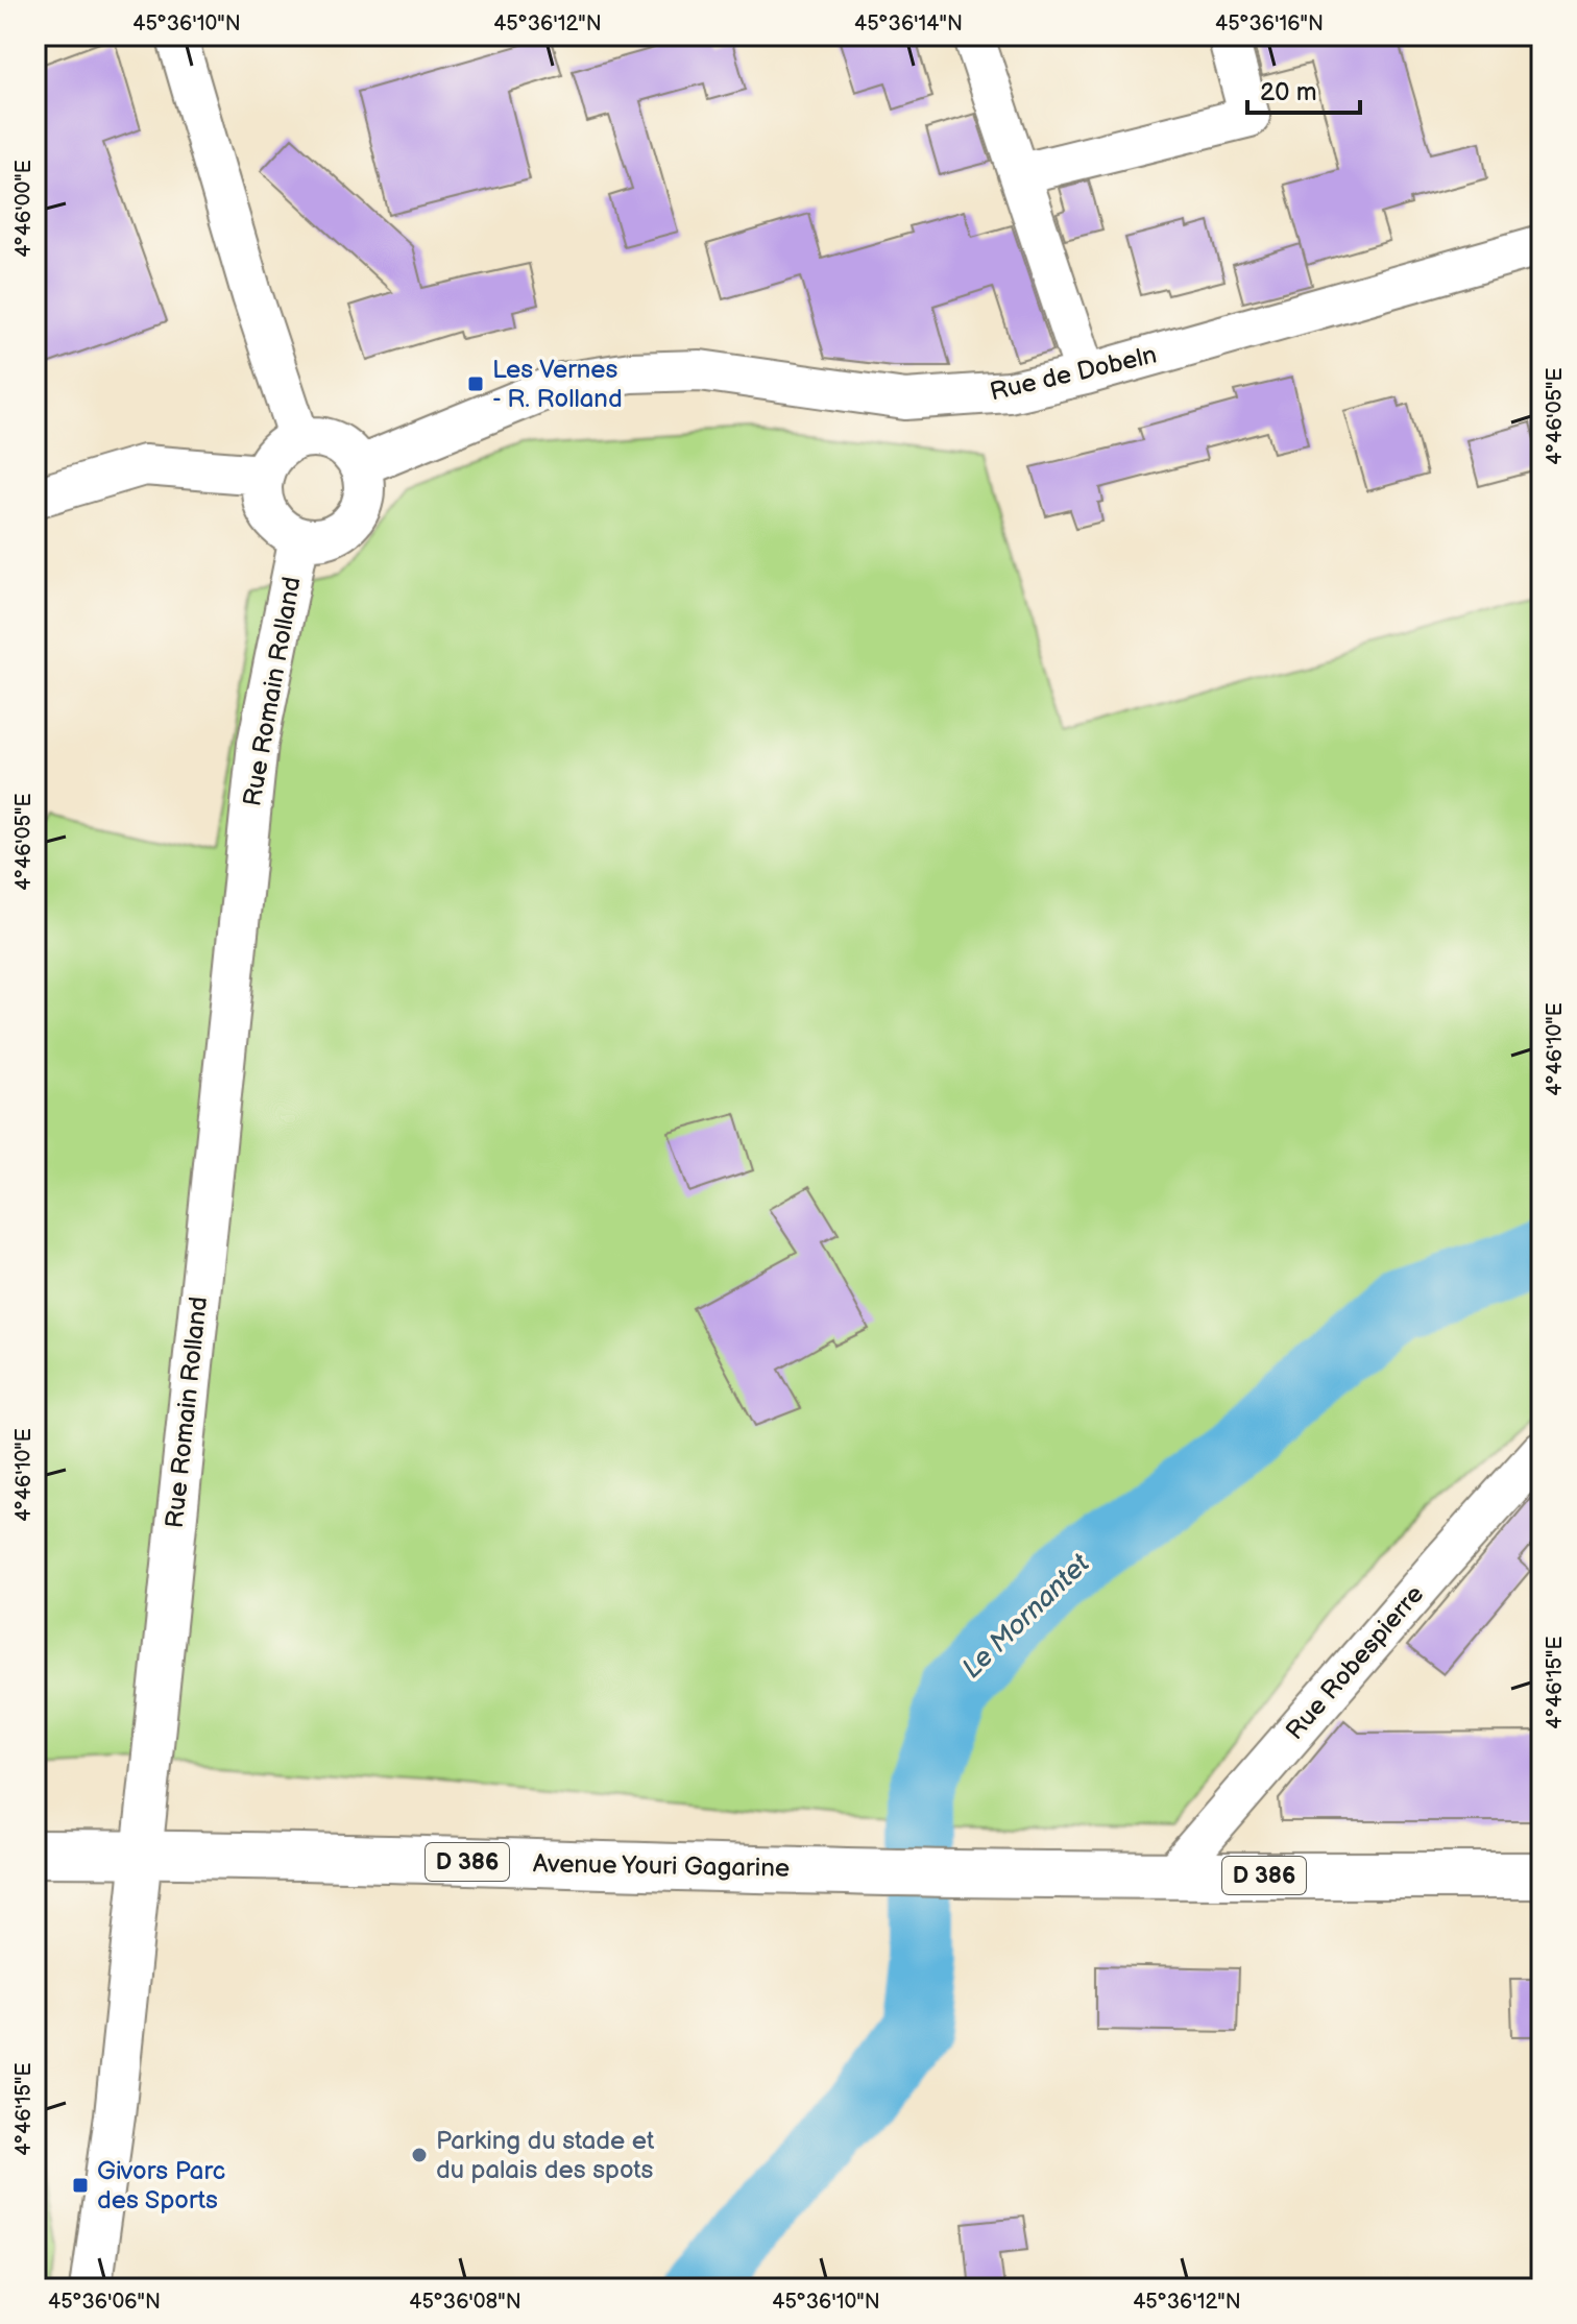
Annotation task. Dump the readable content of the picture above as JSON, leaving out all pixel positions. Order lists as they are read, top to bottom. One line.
{"streets":{"main road":["D 386","Avenue Youri Gagarine"],"street":["Rue de Dobeln","Rue Romain Rolland","Rue Robespierre"]},"crossings":[["Rue de Dobeln","Rue Romain Rolland"],["Rue Romain Rolland","Avenue Youri Gagarine"],["Rue Robespierre","D 386"],["Rue Robespierre","Avenue Youri Gagarine"],["D 386","Avenue Youri Gagarine"]],"water":["Le Mornantet"],"places":{"transit":["Les Vernes - R. Rolland","Givors Parc des Sports"],"other":["Parking du stade et du palais des spots"]},"scale_bar":"20 m","coordinates":["45°36'10\"N","45°36'12\"N","45°36'14\"N","45°36'16\"N","4°46'00\"E","4°46'05\"E","4°46'10\"E","4°46'15\"E","45°36'06\"N","45°36'08\"N"]}
